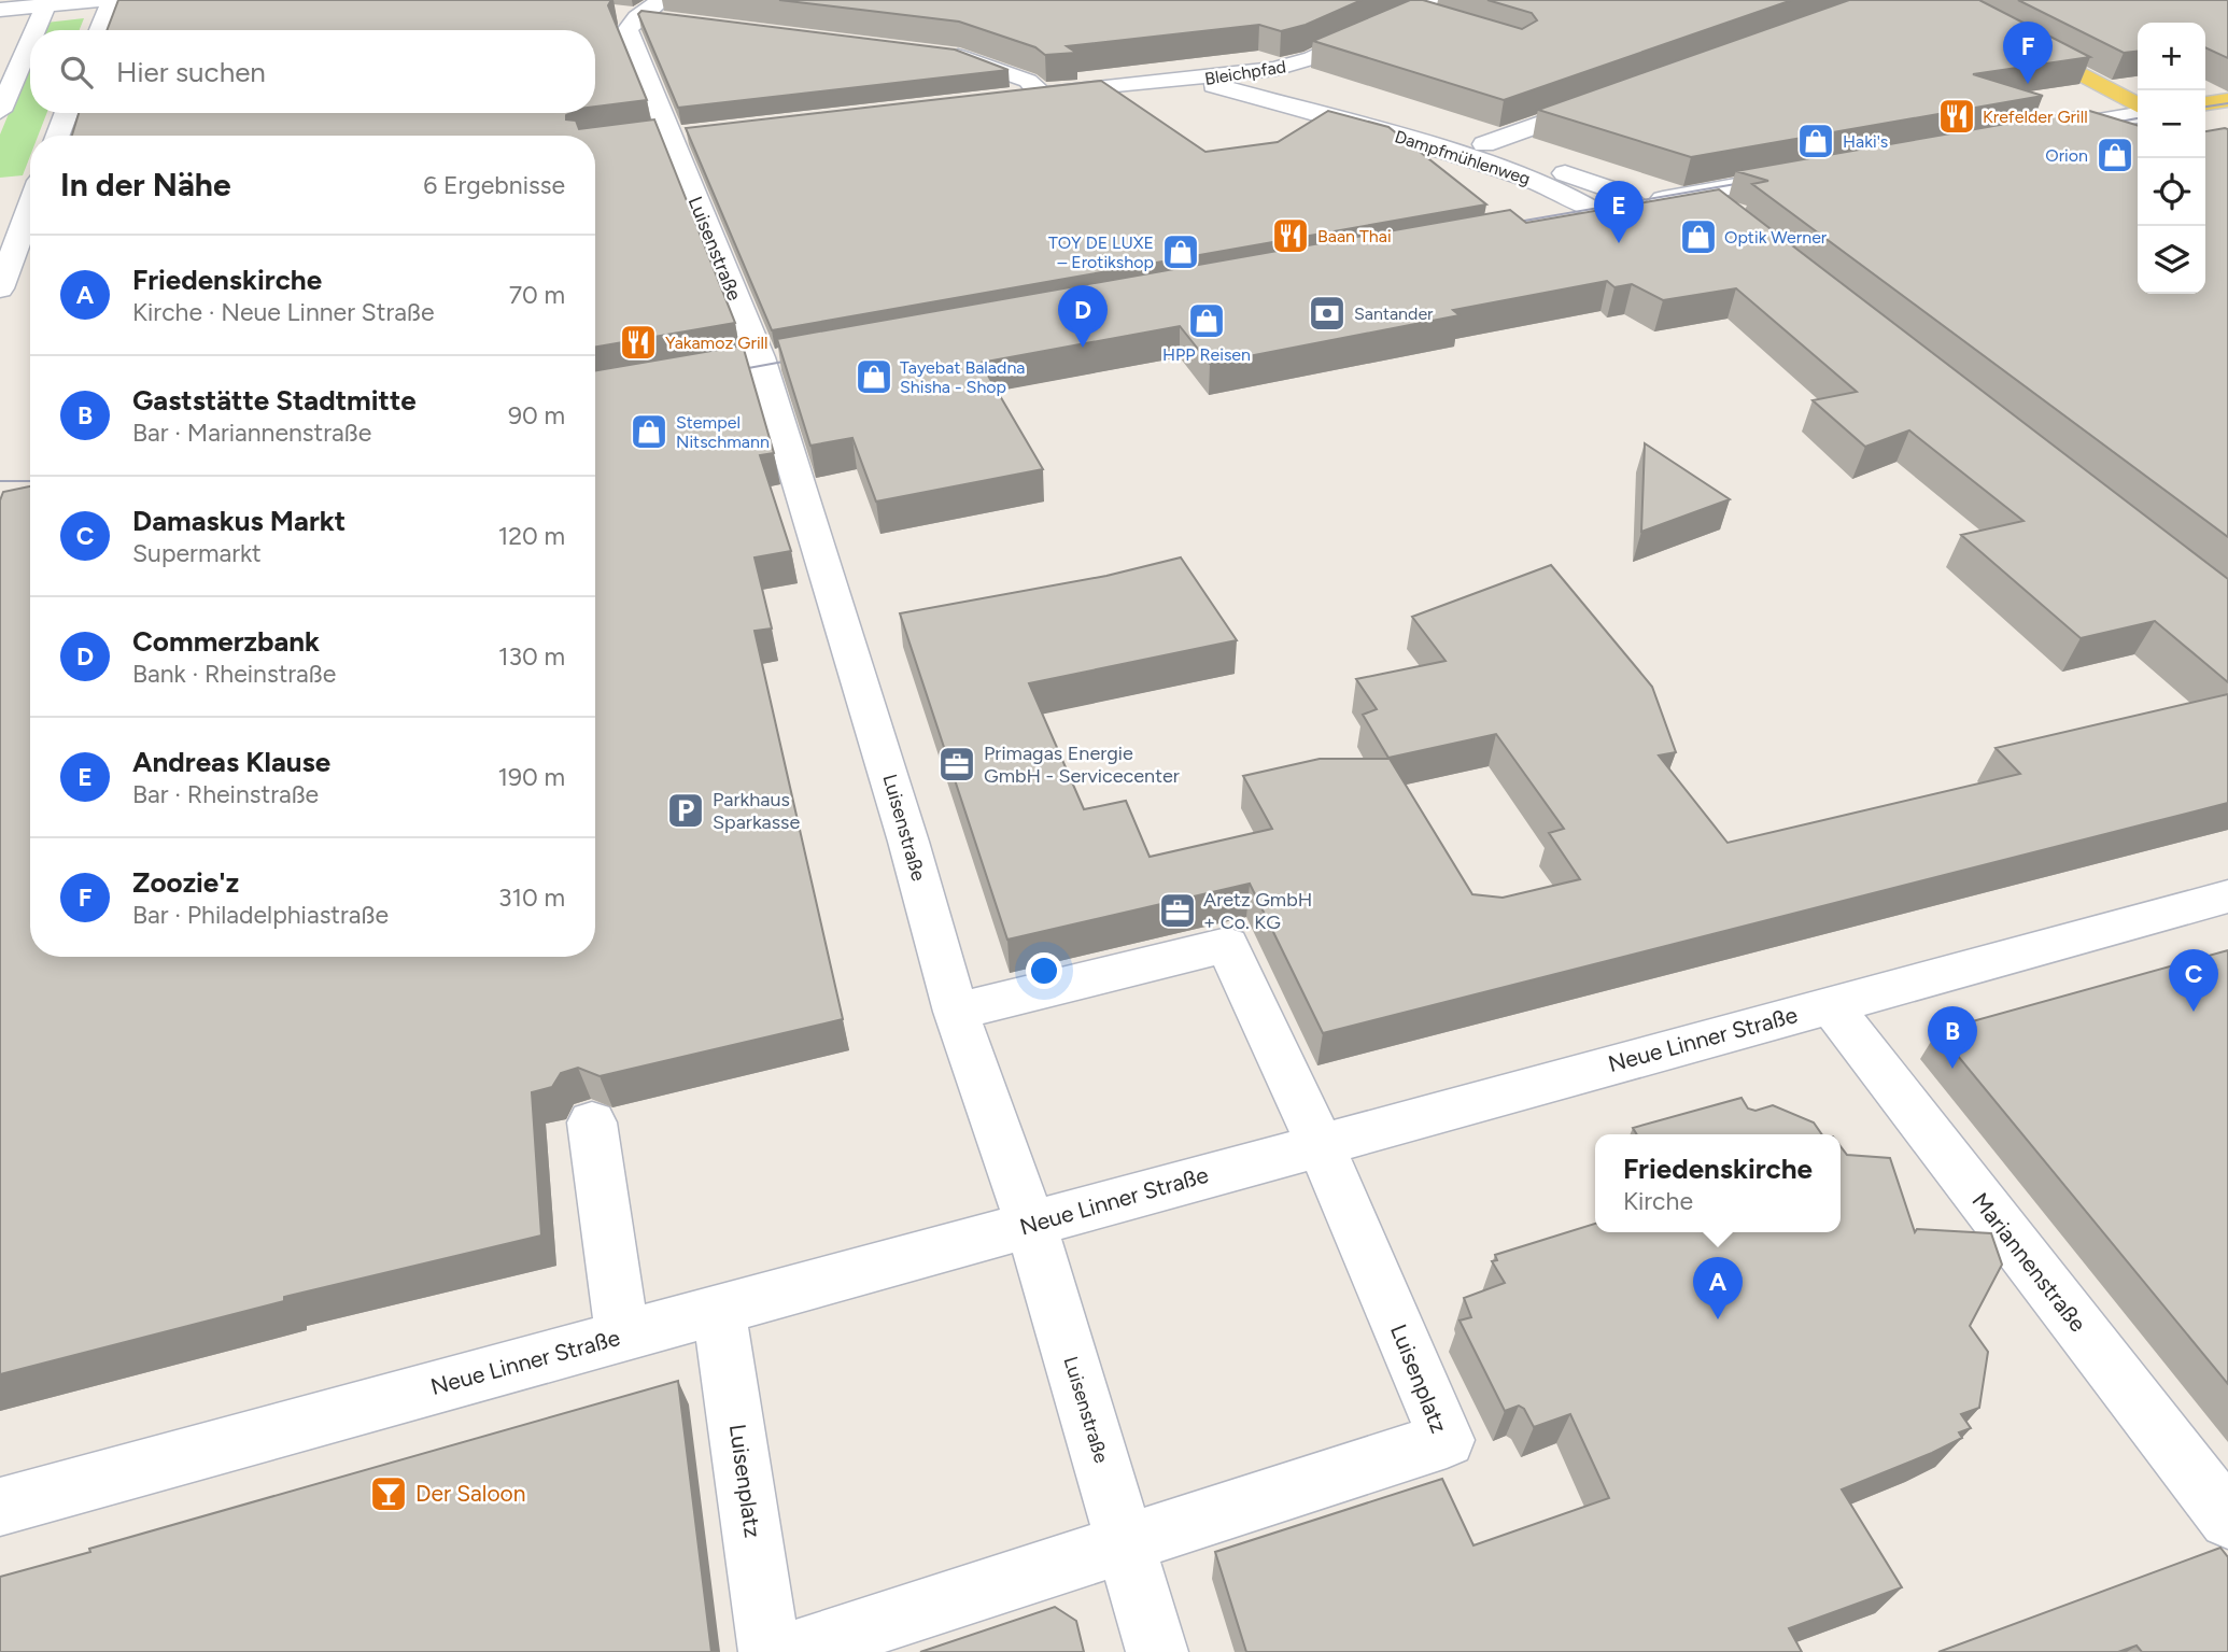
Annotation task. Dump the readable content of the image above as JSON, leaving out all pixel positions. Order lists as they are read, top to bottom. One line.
{"streets":{"street":["Bleichpfad","Dampfmühlenweg","Luisenstraße","Neue Linner Straße","Mariannenstraße","Luisenplatz"]},"crossings":[["Bleichpfad","Dampfmühlenweg"],["Luisenstraße","Neue Linner Straße"],["Luisenstraße","Luisenplatz"],["Neue Linner Straße","Mariannenstraße"],["Neue Linner Straße","Luisenplatz"]],"places":{"restaurant":["Krefelder Grill","Baan Thai","Yakamoz Grill"],"shop":["Haki's","Orion","Optik Werner","TOY DE LUXE – Erotikshop","HPP Reisen","Tayebat Baladna Shisha - Shop","Stempel Nitschmann"],"bank":["Santander"],"office":["Primagas Energie GmbH - Servicecenter","Aretz GmbH + Co. KG"],"parking":["Parkhaus Sparkasse"],"bar":["Der Saloon"]},"page":{"pins":["F","E","D","C","B","A"],"map_buttons":["+","−"],"search":"Hier suchen","heading":["In der Nähe","6 Ergebnisse"],"list":[{"mark":"A","name":"Friedenskirche","note":"Kirche · Neue Linner Straße","value":"70 m"},{"mark":"B","name":"Gaststätte Stadtmitte","note":"Bar · Mariannenstraße","value":"90 m"},{"mark":"C","name":"Damaskus Markt","note":"Supermarkt","value":"120 m"},{"mark":"D","name":"Commerzbank","note":"Bank · Rheinstraße","value":"130 m"},{"mark":"E","name":"Andreas Klause","note":"Bar · Rheinstraße","value":"190 m"},{"mark":"F","name":"Zoozie'z","note":"Bar · Philadelphiastraße","value":"310 m"}],"popup":["Friedenskirche","Kirche"]}}
